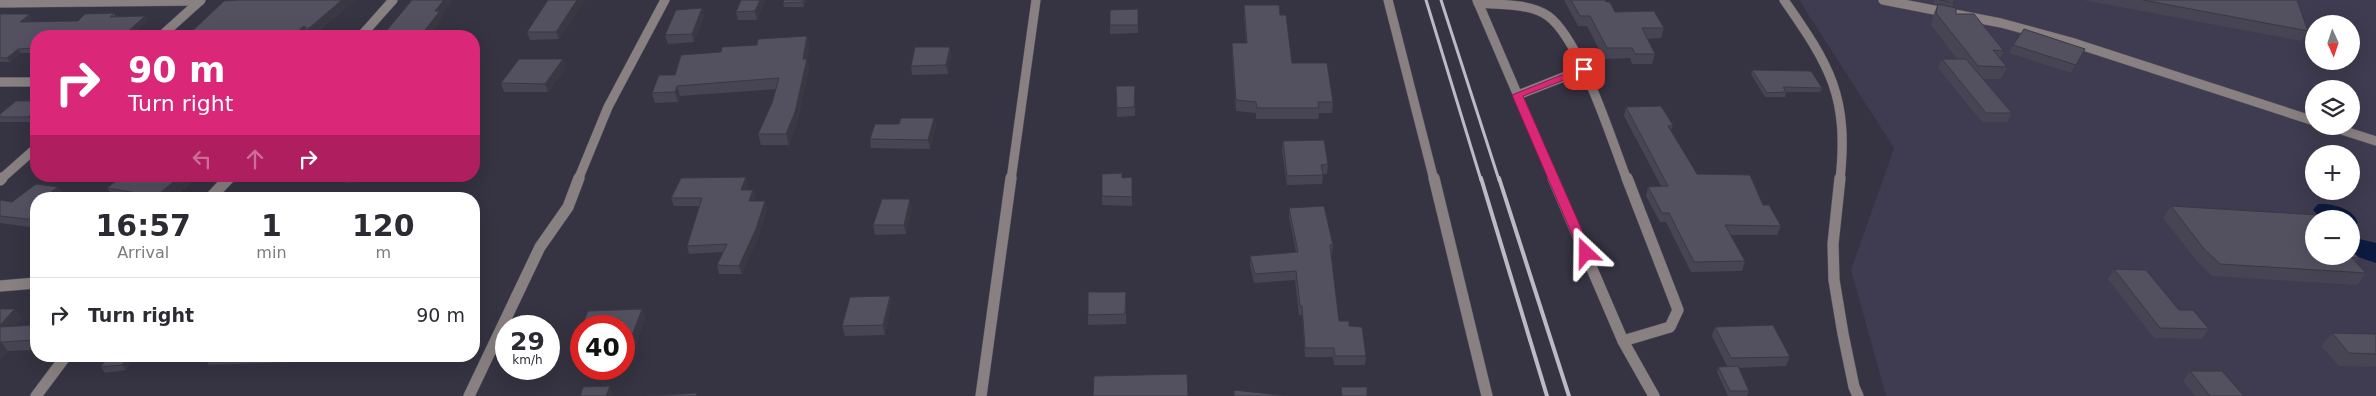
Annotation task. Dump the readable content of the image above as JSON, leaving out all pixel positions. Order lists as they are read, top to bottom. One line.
{"north":"bottom","page":{"map_buttons":["+","−"],"turn":["90 m","Turn right"],"eta":["16:57","Arrival","1","min","120","m"],"list":[{"name":"Turn right","value":"90 m"}],"speed":"29 km/h","limit":"40"}}
